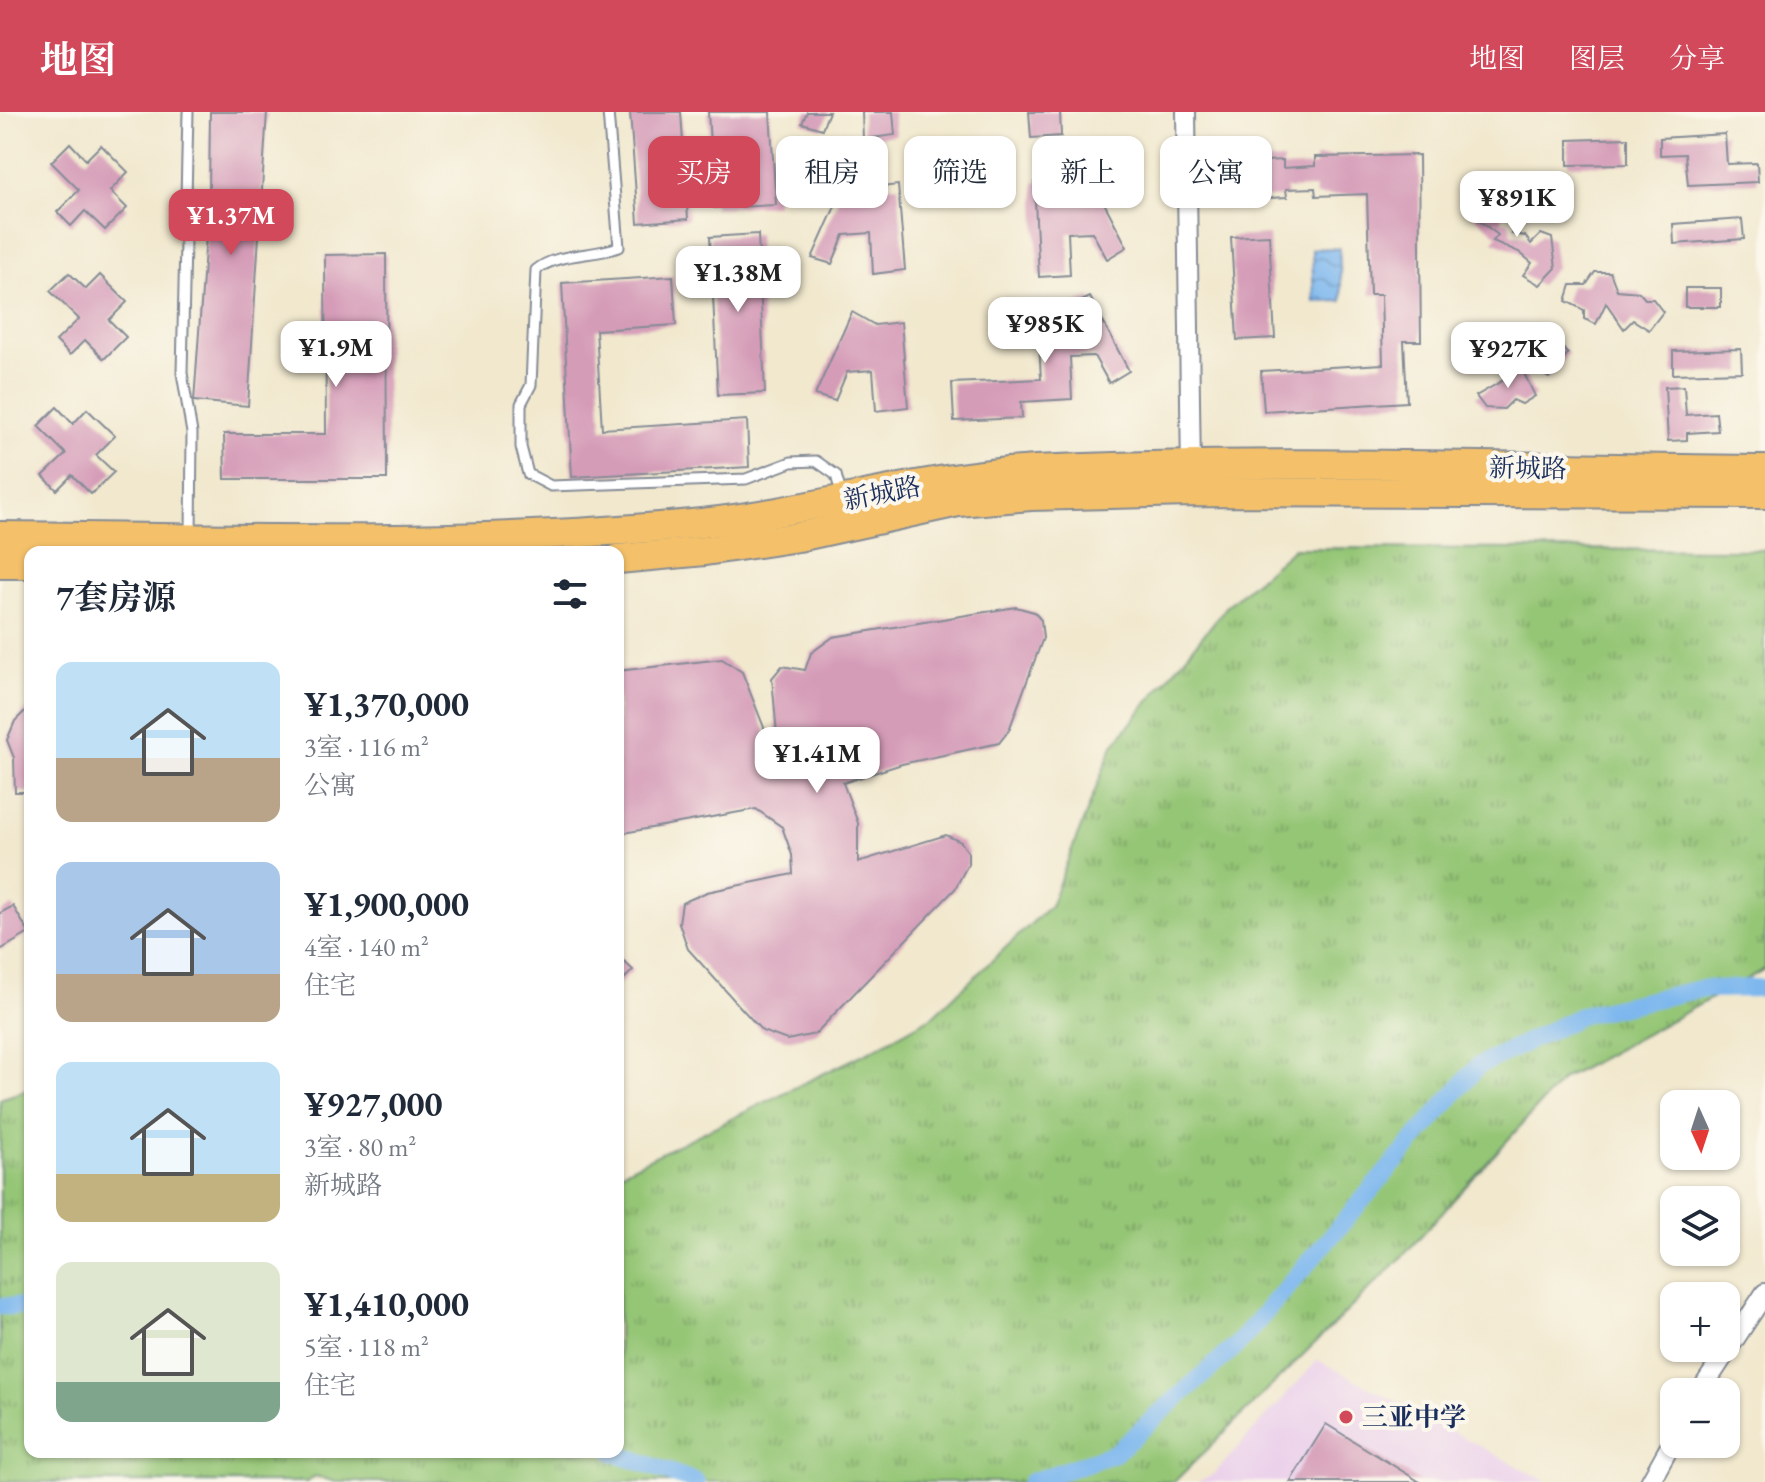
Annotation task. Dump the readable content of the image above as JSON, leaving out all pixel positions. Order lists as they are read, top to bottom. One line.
{"streets":{"main road":["新城路"]},"places":["三亚中学"],"north":"bottom","page":{"header":"地图","nav":["地图","图层","分享"],"chip":["买房","租房","筛选","新上","公寓"],"price":["¥891K","¥1.37M","¥1.38M","¥985K","¥1.9M","¥927K","¥1.41M"],"heading":"7套房源","list":[{"name":"¥1,370,000","note":"3室 · 116 m² · 公寓"},{"name":"¥1,900,000","note":"4室 · 140 m² · 住宅"},{"name":"¥927,000","note":"3室 · 80 m² · 新城路"},{"name":"¥1,410,000","note":"5室 · 118 m² · 住宅"}],"map_buttons":["+","−"]}}
